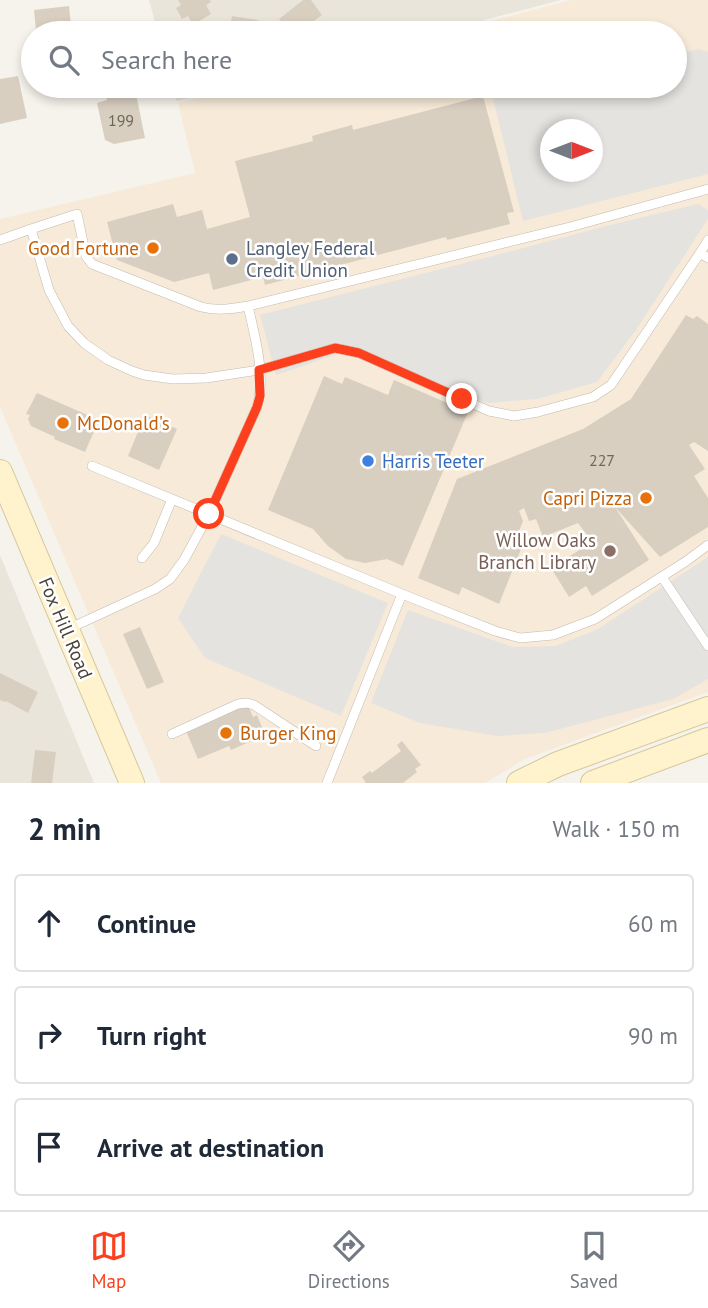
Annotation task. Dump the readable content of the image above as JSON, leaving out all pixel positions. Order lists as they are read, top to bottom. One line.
{"streets":{"main road":["Fox Hill Road"]},"places":["Good Fortune","Langley Federal Credit Union","McDonald's","Harris Teeter","Capri Pizza","Willow Oaks Branch Library","Burger King"],"house_numbers":["199","227"],"north":"right","page":{"search":"Search here","heading":["2 min","Walk · 150 m"],"list":[["Continue","60 m"],["Turn right","90 m"],"Arrive at destination"],"nav":["Map","Directions","Saved"]}}
